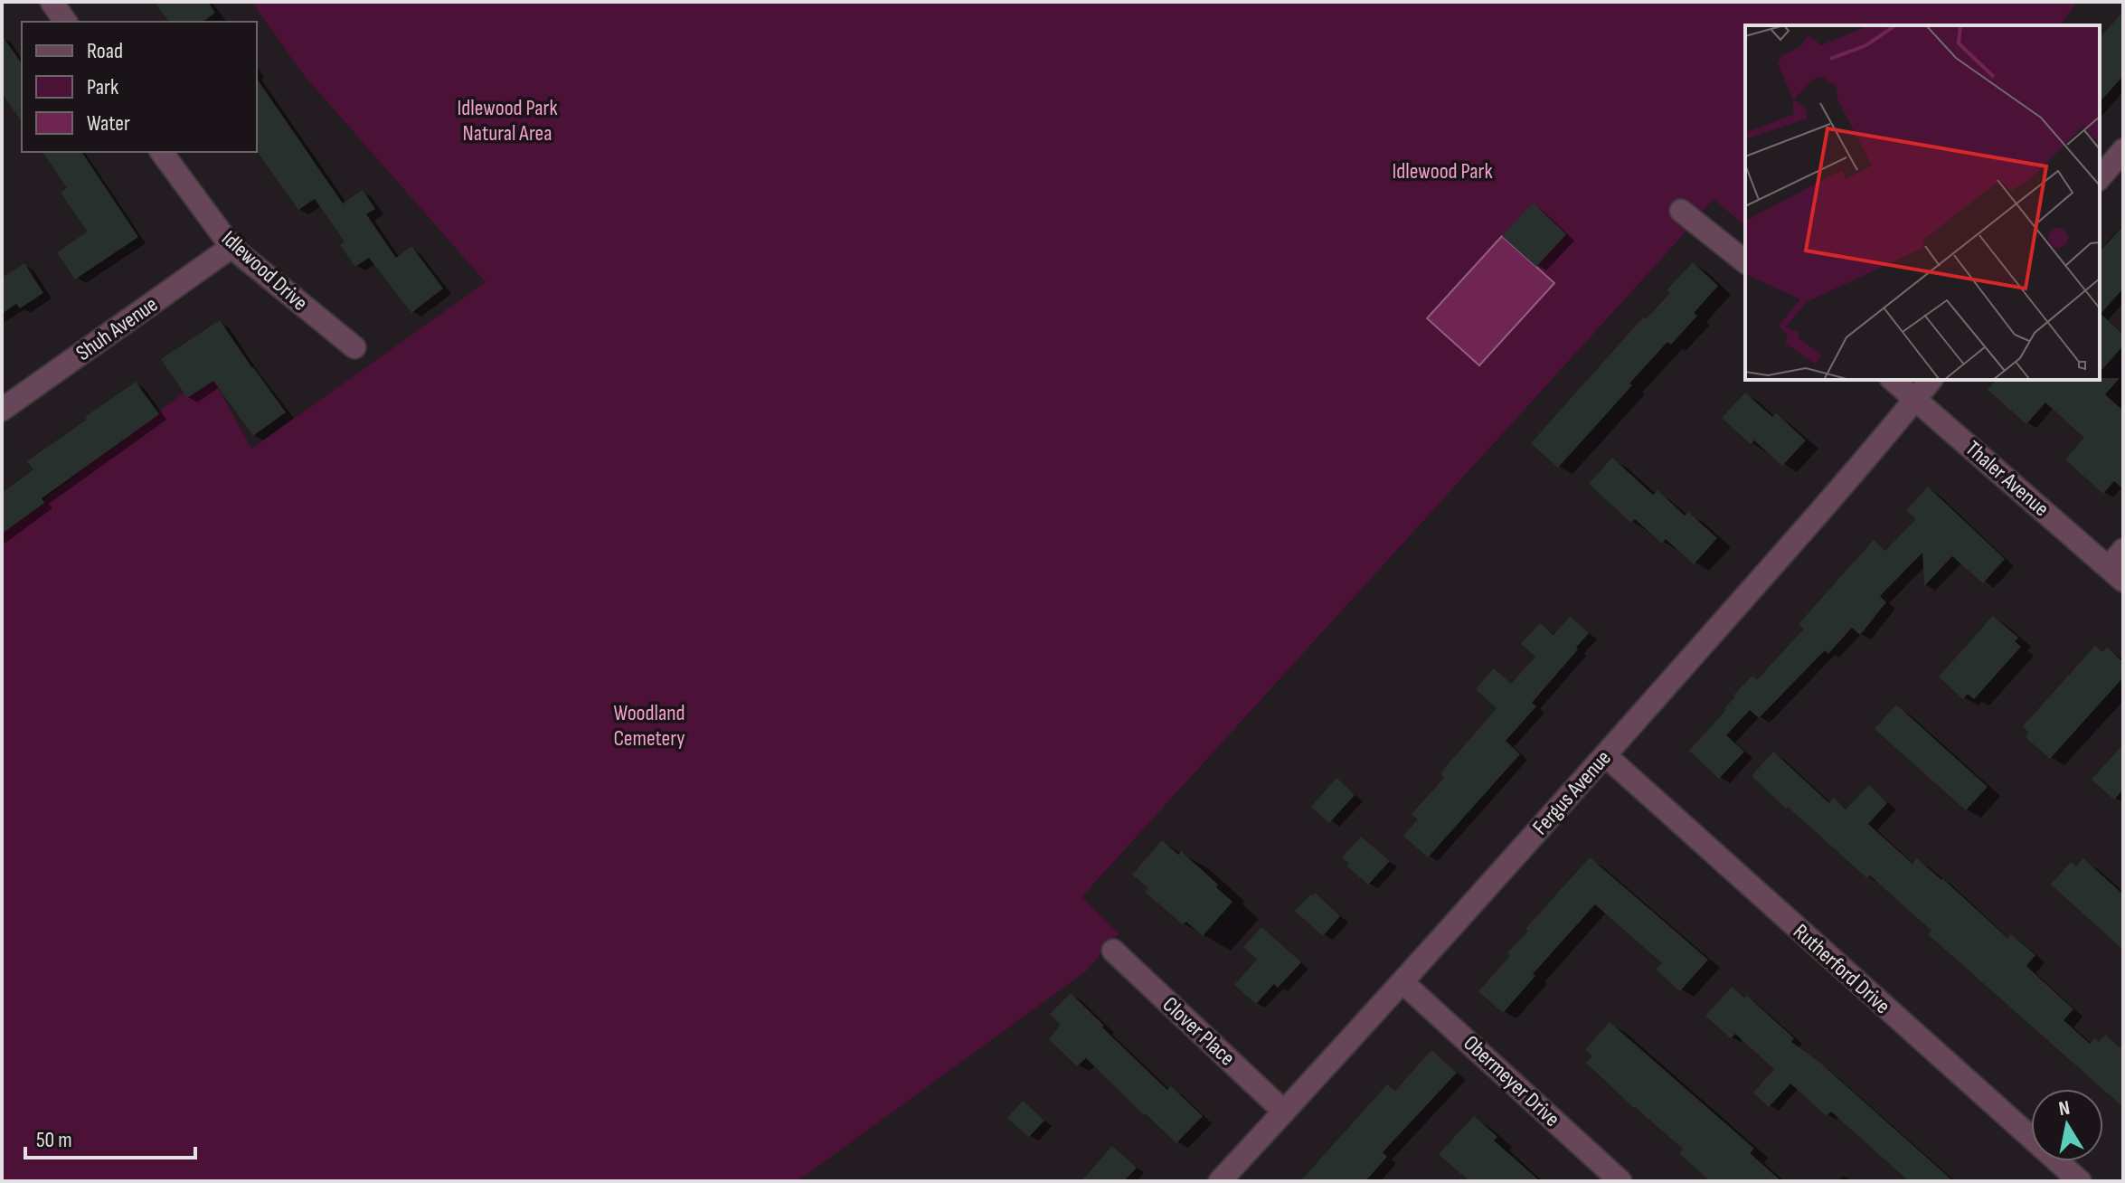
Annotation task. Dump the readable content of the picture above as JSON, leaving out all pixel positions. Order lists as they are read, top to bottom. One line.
{"streets":{"street":["Idlewood Drive","Shuh Avenue","Thaler Avenue","Fergus Avenue","Rutherford Drive","Clover Place","Obermeyer Drive"]},"crossings":[["Idlewood Drive","Shuh Avenue"],["Thaler Avenue","Fergus Avenue"],["Fergus Avenue","Rutherford Drive"],["Fergus Avenue","Clover Place"],["Fergus Avenue","Obermeyer Drive"]],"parks":["Idlewood Park Natural Area","Idlewood Park","Woodland Cemetery"],"legend":["Road","Park","Water"],"scale_bar":"50 m","north":"top"}
